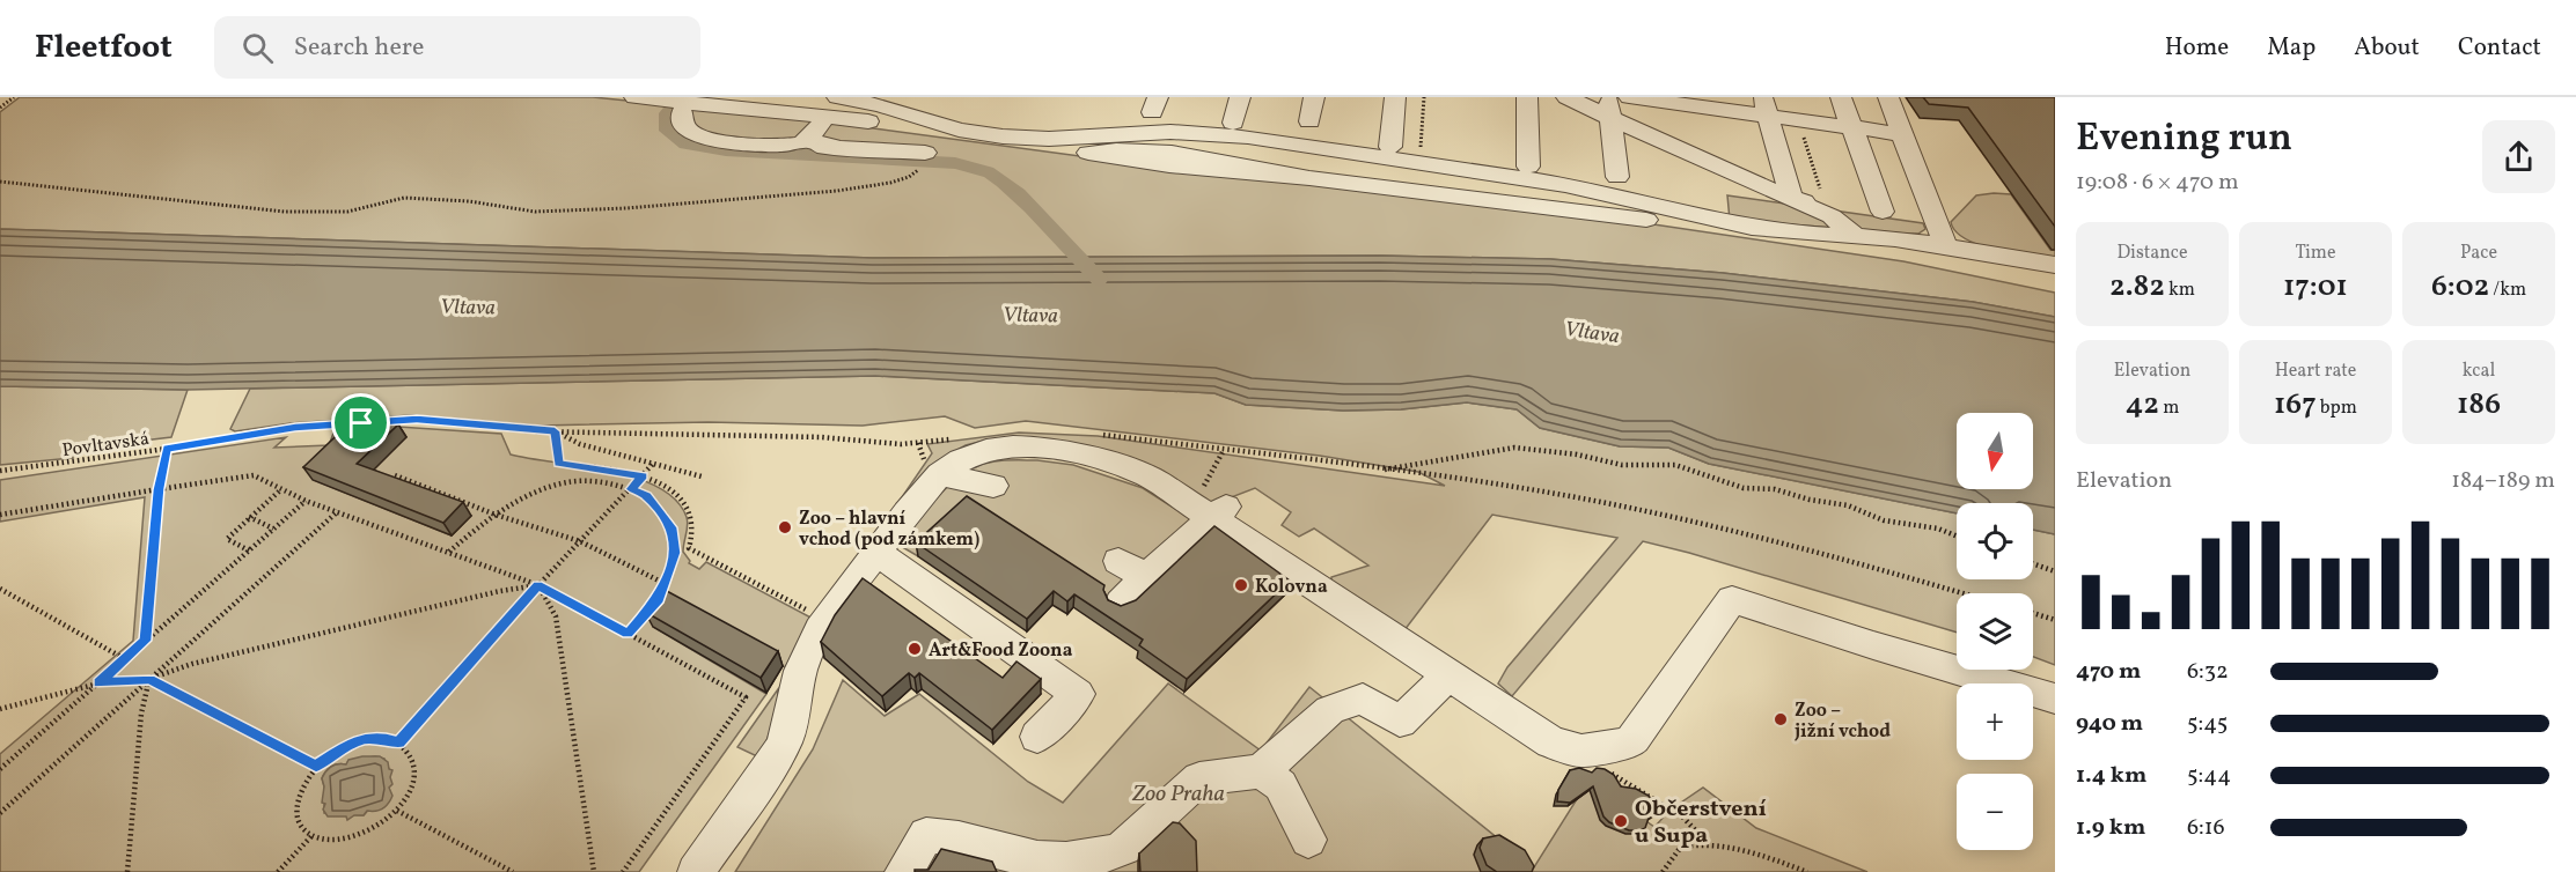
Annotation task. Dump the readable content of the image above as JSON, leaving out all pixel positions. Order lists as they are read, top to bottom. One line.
{"streets":{"path":["Povltavská"]},"water":["Vltava"],"parks":["Zoo Praha"],"places":["Zoo – hlavní vchod (pod zámkem)","Kolovna","Art&Food Zoona","Zoo – jižní vchod","Občerstvení u Supa"],"north":"bottom","page":{"header":"Fleetfoot","search":"Search here","nav":["Home","Map","About","Contact"],"heading":["Evening run","19:08 · 6 × 470 m"],"stats":[["Distance","2.82 km"],["Time","17:01"],["Pace","6:02 /km"],["Elevation","42 m"],["Heart rate","167 bpm"],["kcal","186"]],"map_buttons":["+","−"],"chart":["Elevation","184–189 m"],"list":[{"name":"470 m","note":"6:32"},{"name":"940 m","note":"5:45"},{"name":"1.4 km","note":"5:44"},{"name":"1.9 km","note":"6:16"}]}}
